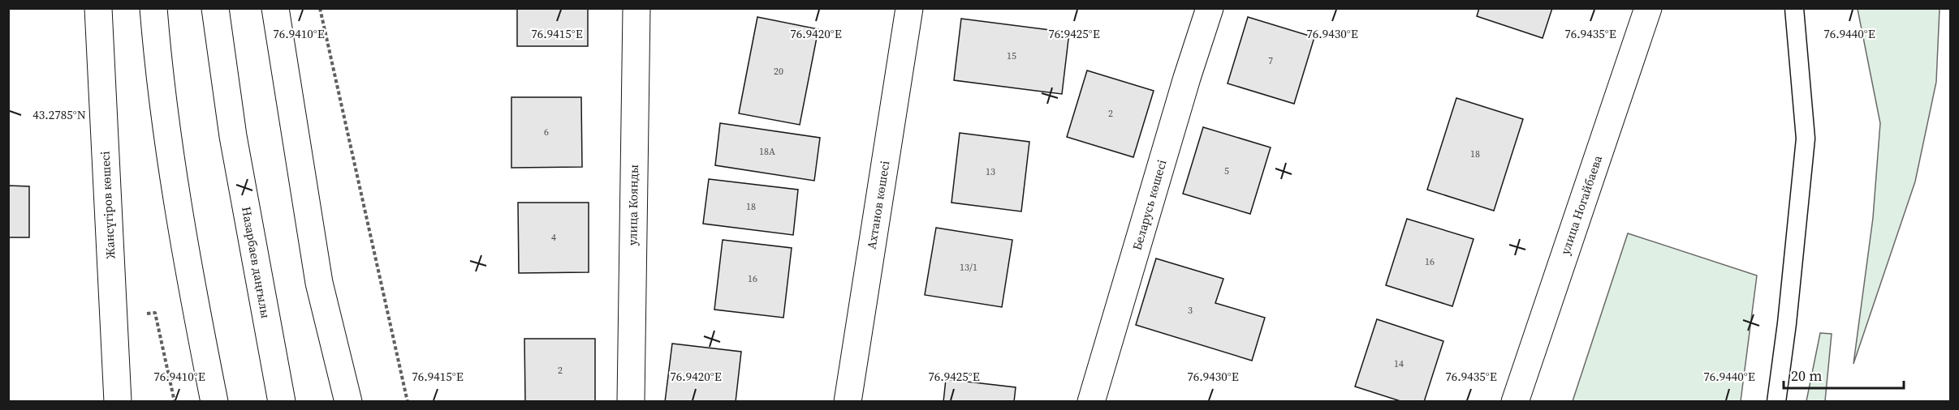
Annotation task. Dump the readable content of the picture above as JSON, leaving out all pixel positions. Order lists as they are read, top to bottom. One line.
{"streets":{"street":["Жансүгіров көшесі","улица Коянды","Ахтанов көшесі","Беларусь көшесі","улица Ногайбаева","Назарбаев даңғылы"]},"house_numbers":["15","7","20","2","6","18А","18","5","13","18","4","16","13/1","16","3","14","2"],"scale_bar":"20 m","coordinates":["76.9410°E","76.9415°E","76.9420°E","76.9425°E","76.9430°E","76.9435°E","76.9440°E","43.2785°N"]}
